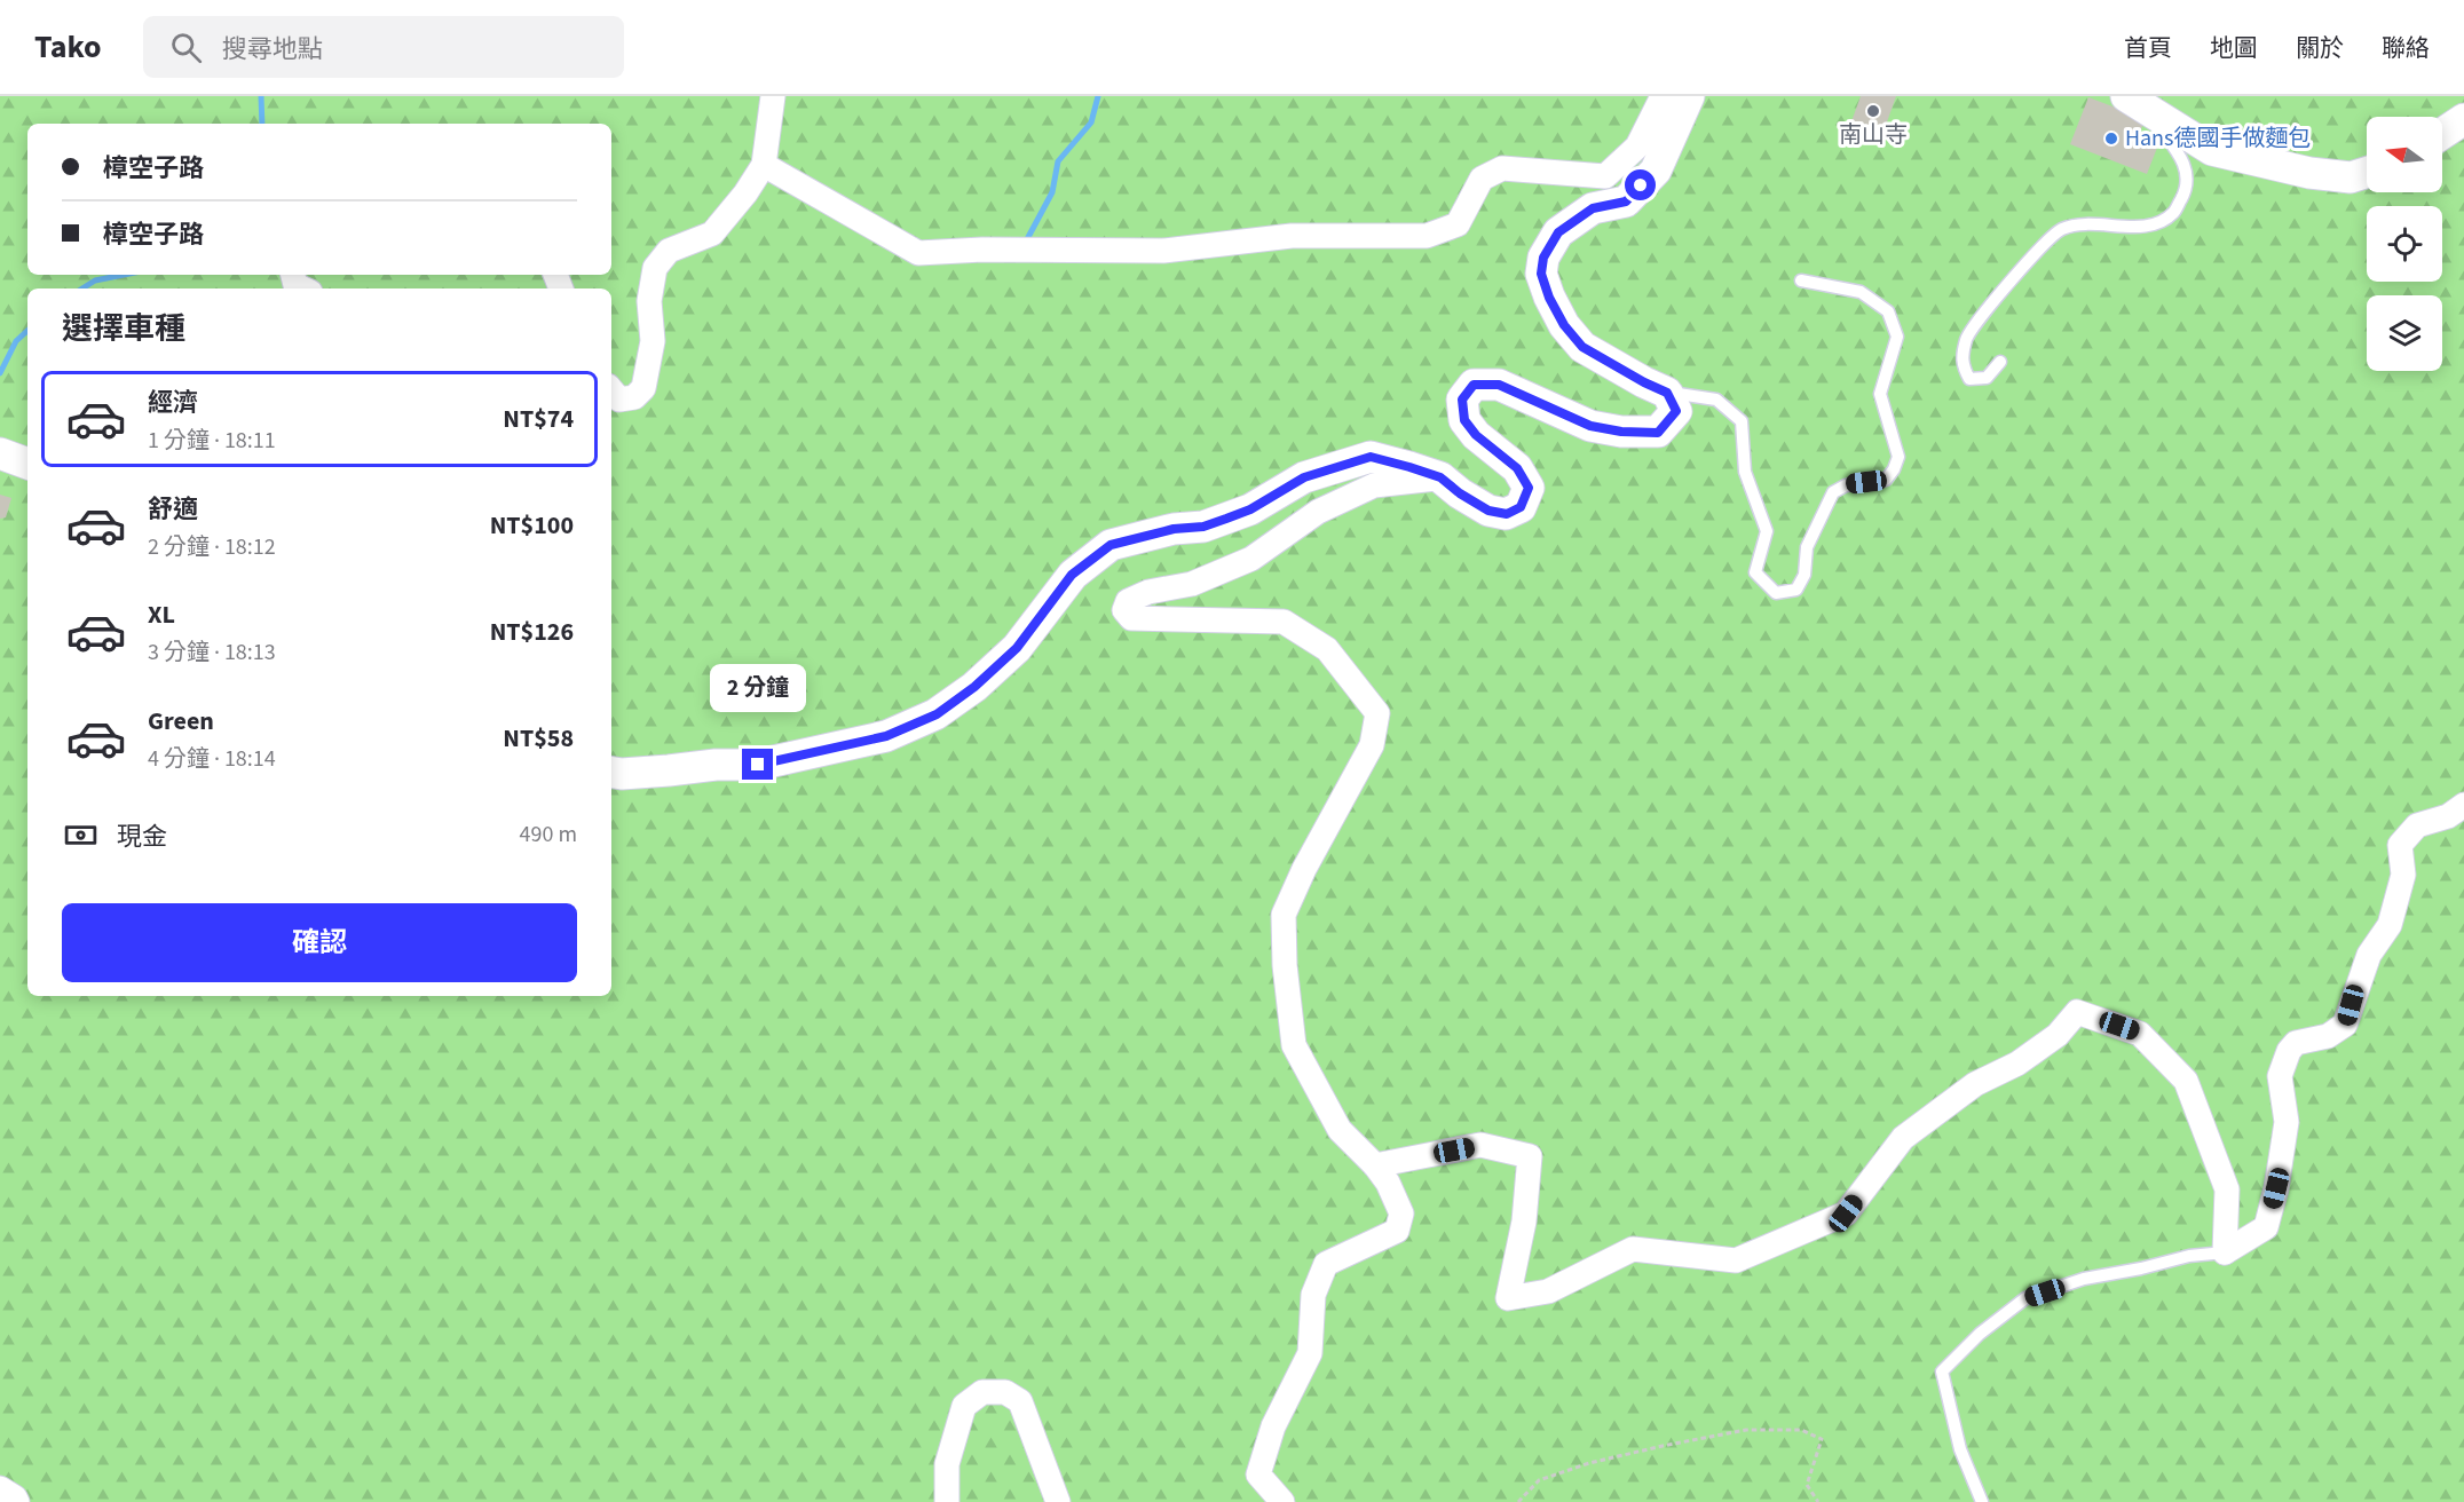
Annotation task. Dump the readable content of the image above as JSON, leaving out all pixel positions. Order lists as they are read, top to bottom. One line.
{"places":["南山寺","Hans德國手做麵包"],"north":"left","page":{"header":"Tako","search":"搜尋地點","nav":["首頁","地圖","關於","聯絡"],"banner":["樟空子路","樟空子路"],"heading":"選擇車種","list":[{"name":"經濟","note":"1 分鐘 · 18:11","value":"NT$74"},{"name":"舒適","note":"2 分鐘 · 18:12","value":"NT$100"},{"name":"XL","note":"3 分鐘 · 18:13","value":"NT$126"},{"name":"Green","note":"4 分鐘 · 18:14","value":"NT$58"}],"bubble":"2 分鐘","pay":["現金","490 m"],"buttons":"確認"}}
